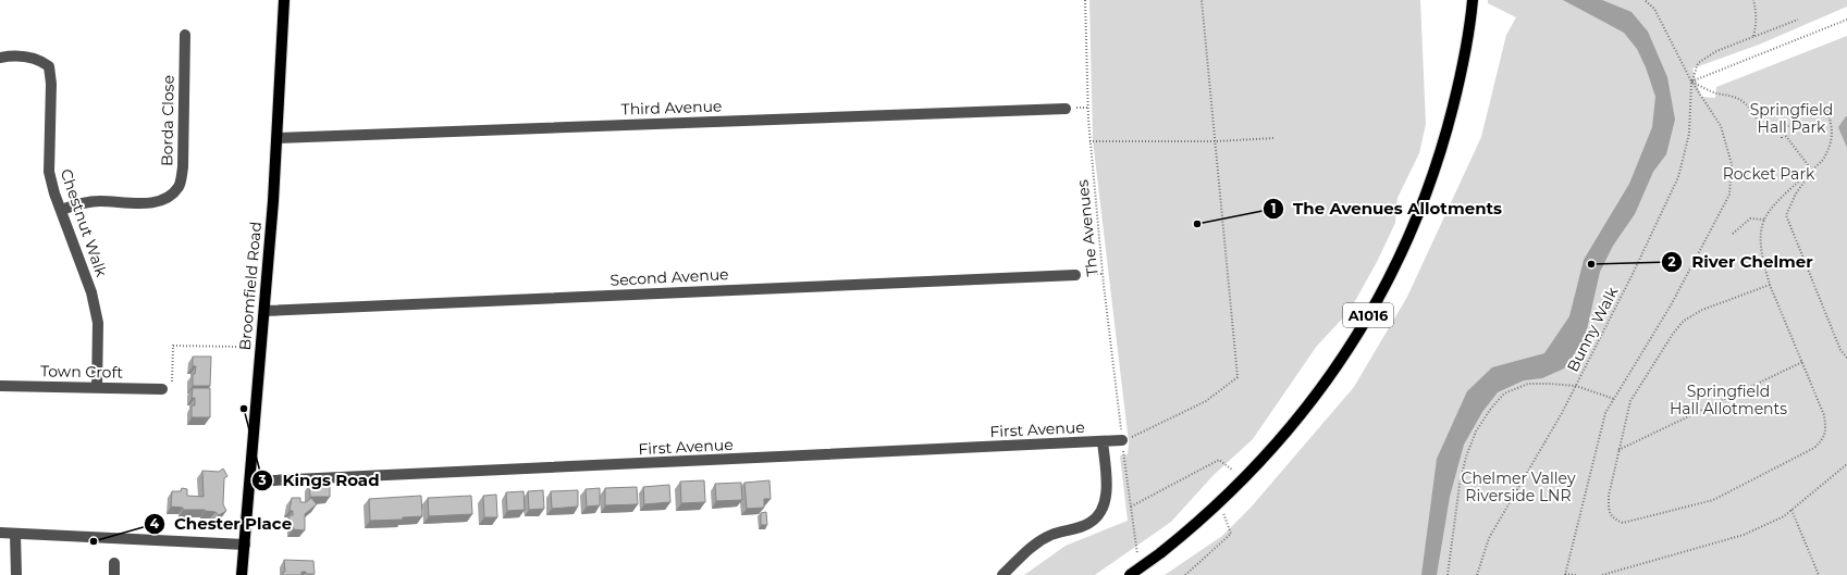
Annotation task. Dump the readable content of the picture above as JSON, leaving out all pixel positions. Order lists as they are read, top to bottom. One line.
{"streets":{"main road":["Broomfield Road","A1016"],"street":["Third Avenue","Borda Close","Chestnut Walk","Second Avenue","Town Croft","First Avenue"],"path":["The Avenues","Bunny Walk"]},"crossings":[["Third Avenue","Broomfield Road"],["Borda Close","Chestnut Walk"],["Chestnut Walk","Town Croft"],["The Avenues","First Avenue"],["Second Avenue","Broomfield Road"],["Broomfield Road","First Avenue"]],"parks":["Springfield Hall Park","Rocket Park","Springfield Hall Allotments","Chelmer Valley Riverside LNR"],"places":["The Avenues Allotments","River Chelmer","Kings Road","Chester Place"]}
